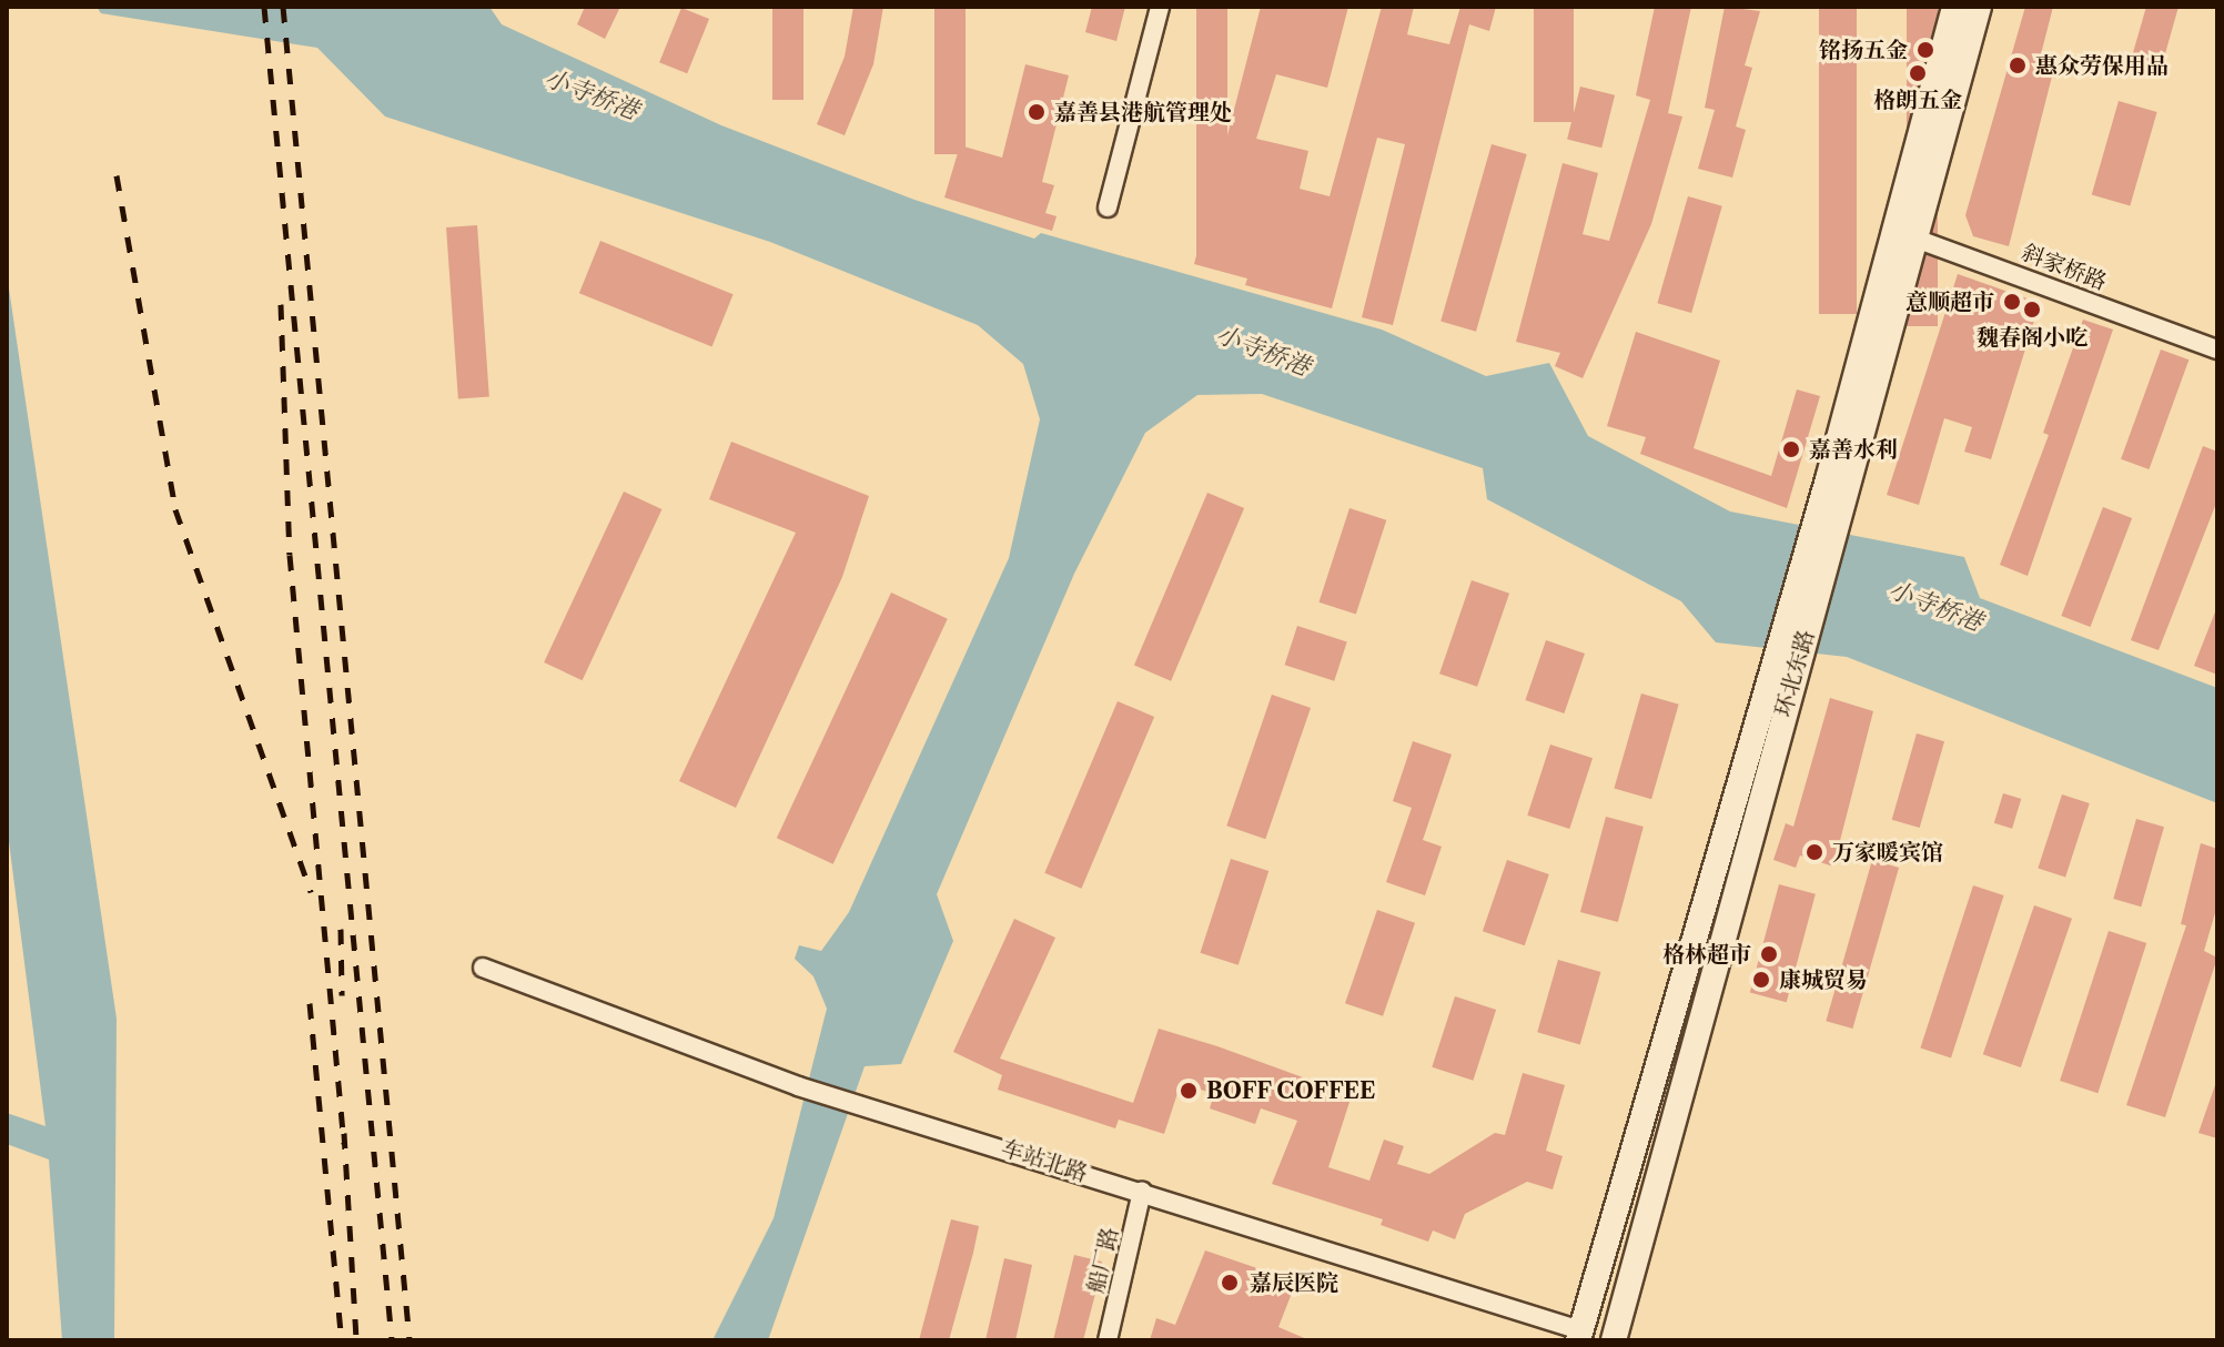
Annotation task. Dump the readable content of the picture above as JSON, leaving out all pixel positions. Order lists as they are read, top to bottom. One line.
{"streets":{"street":["斜家桥路","环北东路","车站北路","船厂路"]},"crossings":[["斜家桥路","环北东路"],["环北东路","车站北路"],["车站北路","船厂路"]],"water":["小寺桥港"],"places":["铭扬五金","惠众劳保用品","格朗五金","嘉善县港航管理处","意顺超市","魏春阁小吃","嘉善水利","万家暖宾馆","格林超市","康城贸易","BOFF COFFEE","嘉辰医院"]}
